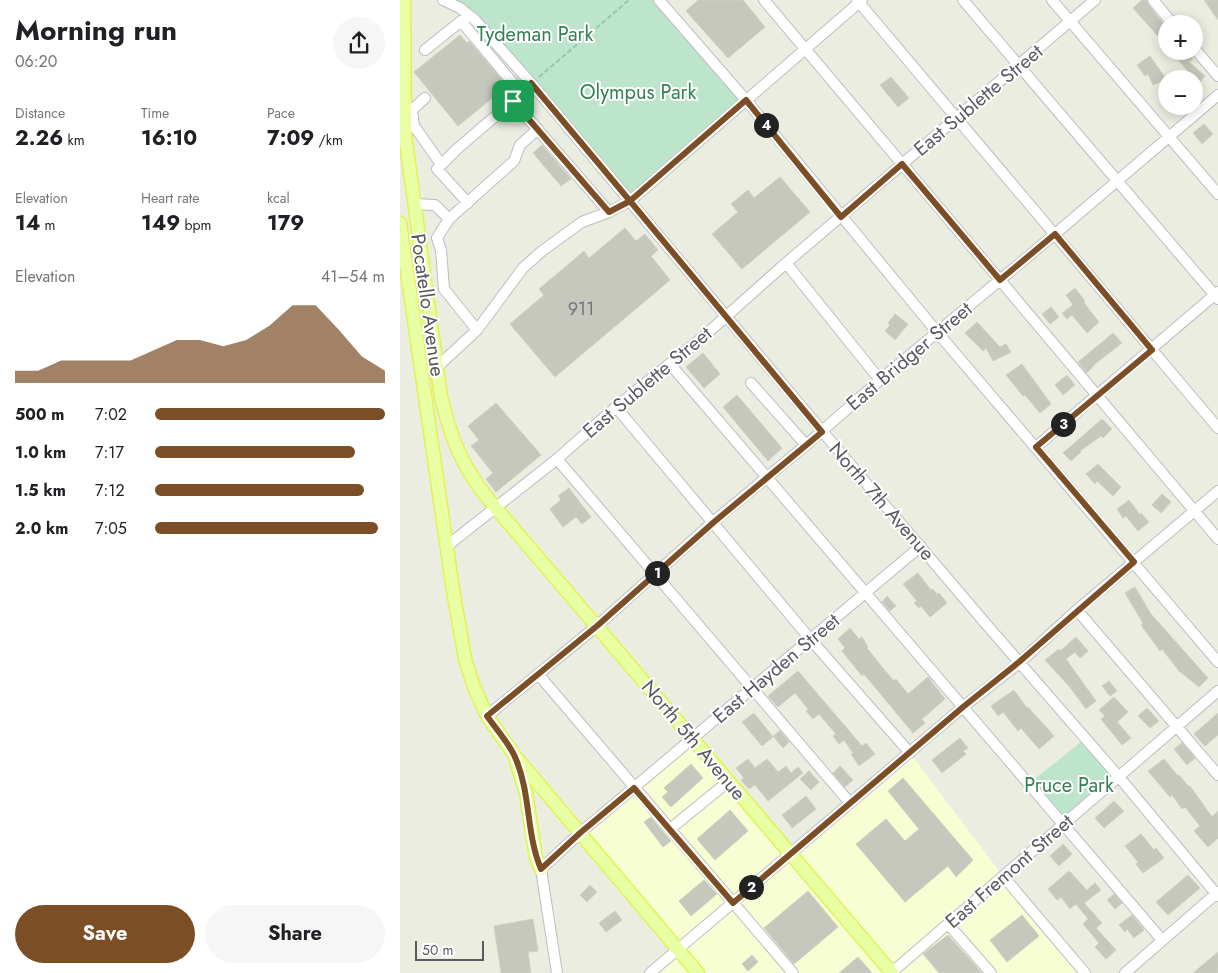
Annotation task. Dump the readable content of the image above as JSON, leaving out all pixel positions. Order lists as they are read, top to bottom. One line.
{"streets":{"main road":["Pocatello Avenue","North 5th Avenue"],"street":["East Sublette Street","East Bridger Street","North 7th Avenue","East Hayden Street","East Fremont Street"]},"crossings":[["East Sublette Street","Pocatello Avenue"],["East Sublette Street","North 7th Avenue"],["East Sublette Street","North 5th Avenue"],["Pocatello Avenue","East Bridger Street"],["Pocatello Avenue","North 5th Avenue"],["East Bridger Street","North 7th Avenue"],["East Bridger Street","North 5th Avenue"],["North 7th Avenue","East Hayden Street"],["North 7th Avenue","East Fremont Street"],["East Hayden Street","North 5th Avenue"],["North 5th Avenue","East Fremont Street"]],"parks":["Tydeman Park","Olympus Park","Pruce Park"],"house_numbers":["911"],"scale_bar":"50 m","page":{"heading":["Morning run","06:20"],"map_buttons":["+","−"],"stats":[["Distance","2.26 km"],["Time","16:10"],["Pace","7:09 /km"],["Elevation","14 m"],["Heart rate","149 bpm"],["kcal","179"]],"pins":["4","3","1","2"],"chart":["Elevation","41–54 m"],"list":[{"name":"500 m","note":"7:02"},{"name":"1.0 km","note":"7:17"},{"name":"1.5 km","note":"7:12"},{"name":"2.0 km","note":"7:05"}],"buttons":["Save","Share"],"scale":"50 m"}}
